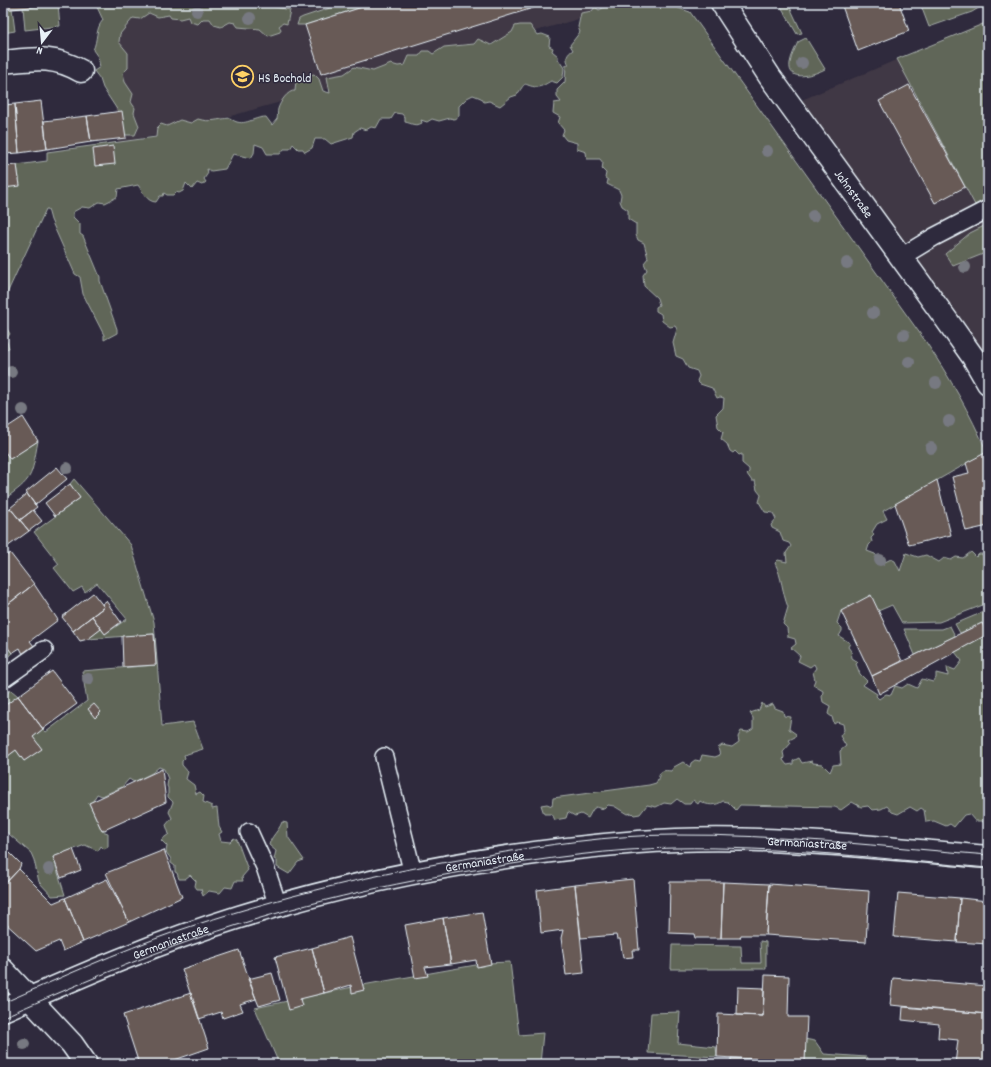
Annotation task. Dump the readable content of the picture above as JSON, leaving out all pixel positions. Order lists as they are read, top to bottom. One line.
{"streets":{"main road":["Jahnstraße","Germaniastraße"]},"places":{"school or university":["HS Bochold"]},"north":"bottom"}
